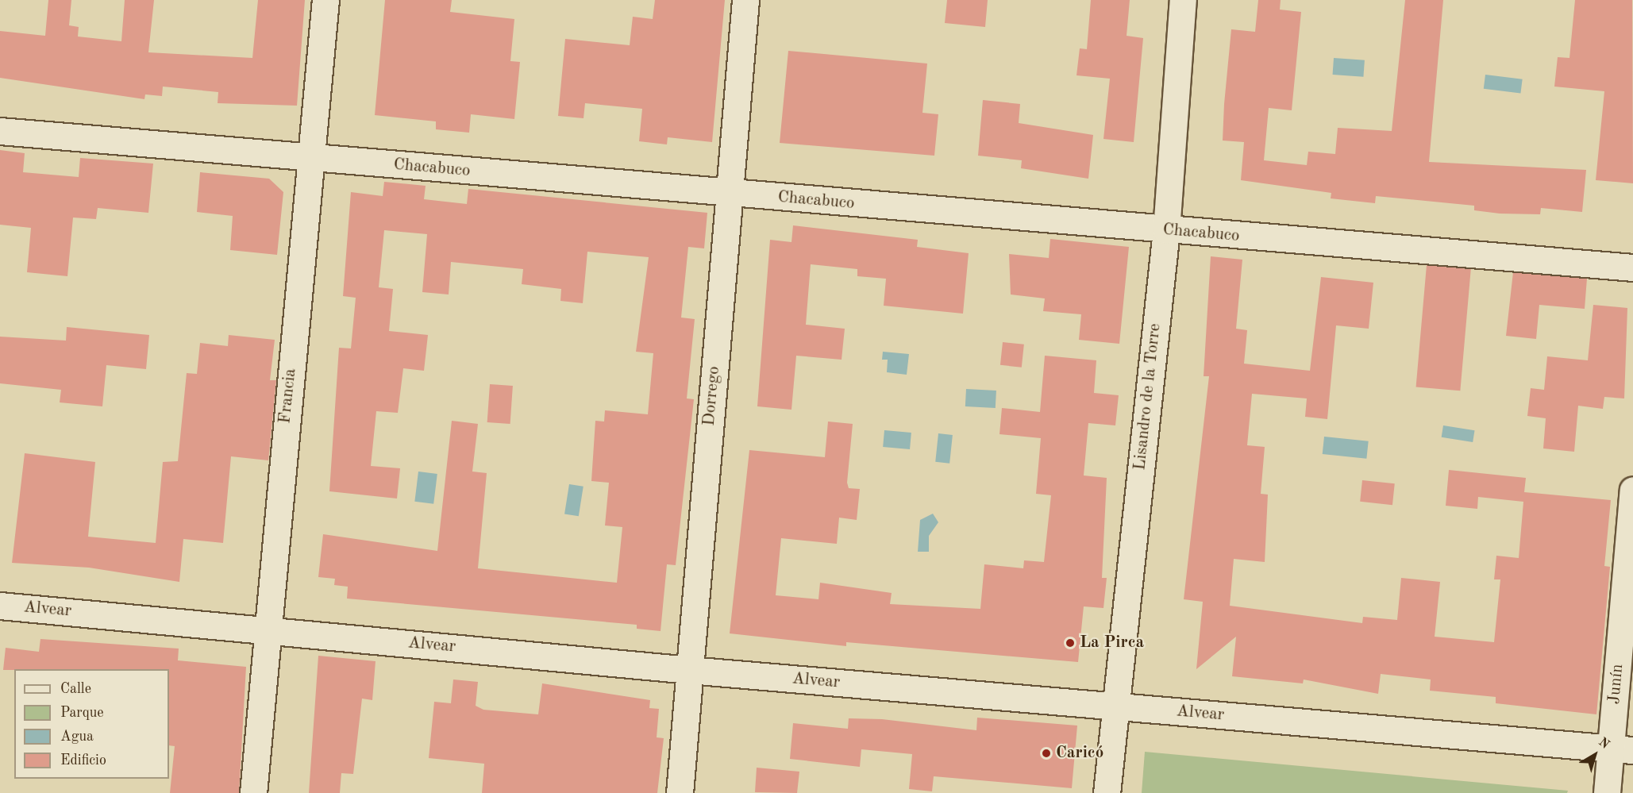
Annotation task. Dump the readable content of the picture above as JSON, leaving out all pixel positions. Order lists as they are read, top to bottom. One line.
{"streets":{"street":["Chacabuco","Francia","Dorrego","Lisandro de la Torre","Alvear","Junín"]},"crossings":[["Chacabuco","Francia"],["Chacabuco","Dorrego"],["Chacabuco","Lisandro de la Torre"],["Francia","Alvear"],["Dorrego","Alvear"],["Lisandro de la Torre","Alvear"],["Alvear","Junín"]],"places":["La Pirca","Caricó"],"legend":["Calle","Parque","Agua","Edificio"],"north":"top right"}
